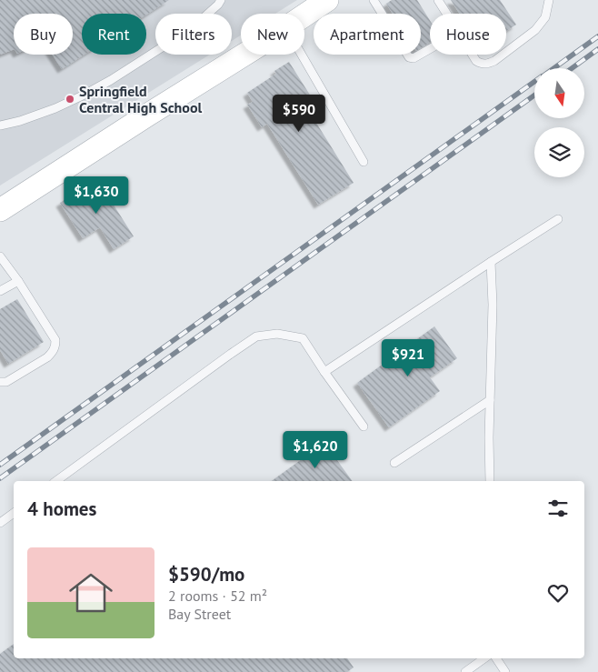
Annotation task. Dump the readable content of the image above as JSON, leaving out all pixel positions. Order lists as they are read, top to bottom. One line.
{"places":["Springfield Central High School"],"north":"bottom","page":{"chip":["Buy","Rent","Filters","New","Apartment","House"],"price":["$590","$1,630","$921","$1,620"],"heading":"4 homes","list":[{"name":"$590/mo","note":"2 rooms · 52 m² · Bay Street"}]}}
